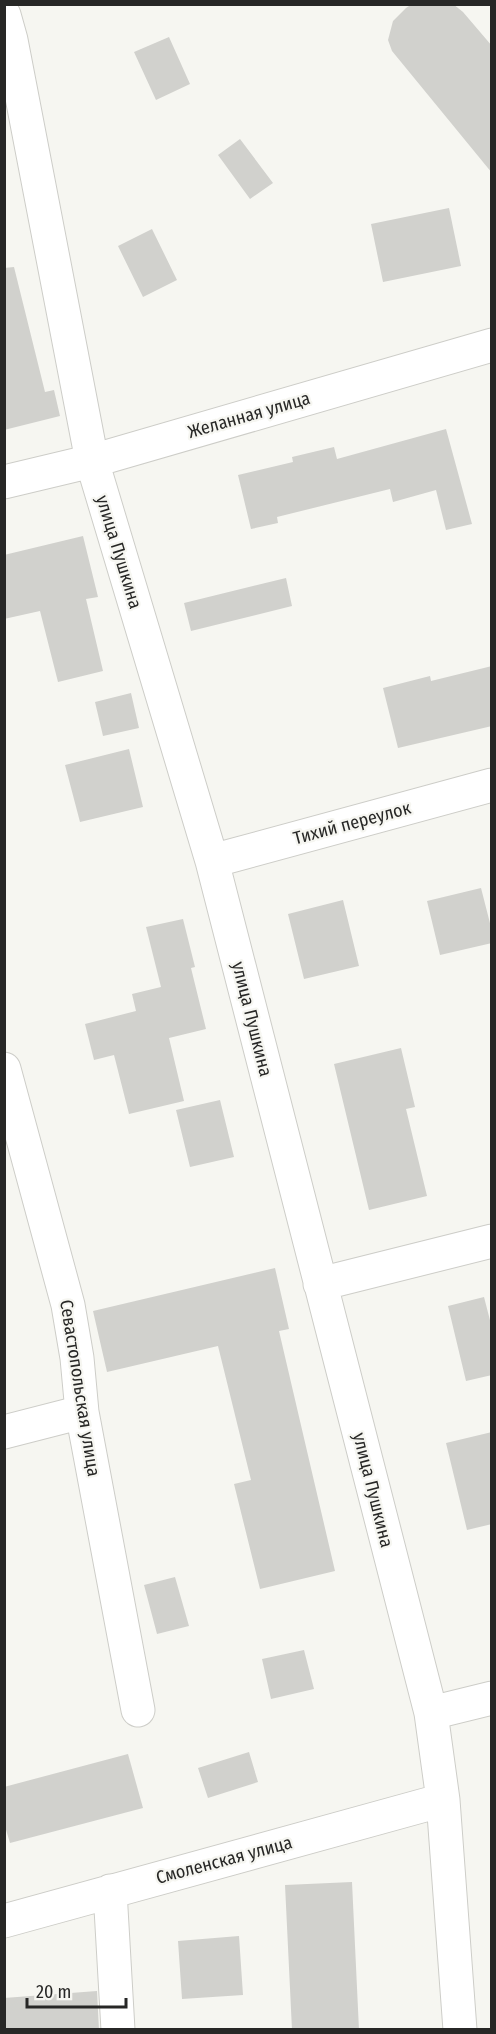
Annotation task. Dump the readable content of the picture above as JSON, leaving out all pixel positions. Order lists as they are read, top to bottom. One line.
{"streets":{"street":["Желанная улица","улица Пушкина","Тихий переулок","Севастопольская улица","Смоленская улица"]},"crossings":[["Желанная улица","улица Пушкина"],["улица Пушкина","Тихий переулок"],["улица Пушкина","Смоленская улица"]],"scale_bar":"20 m"}
